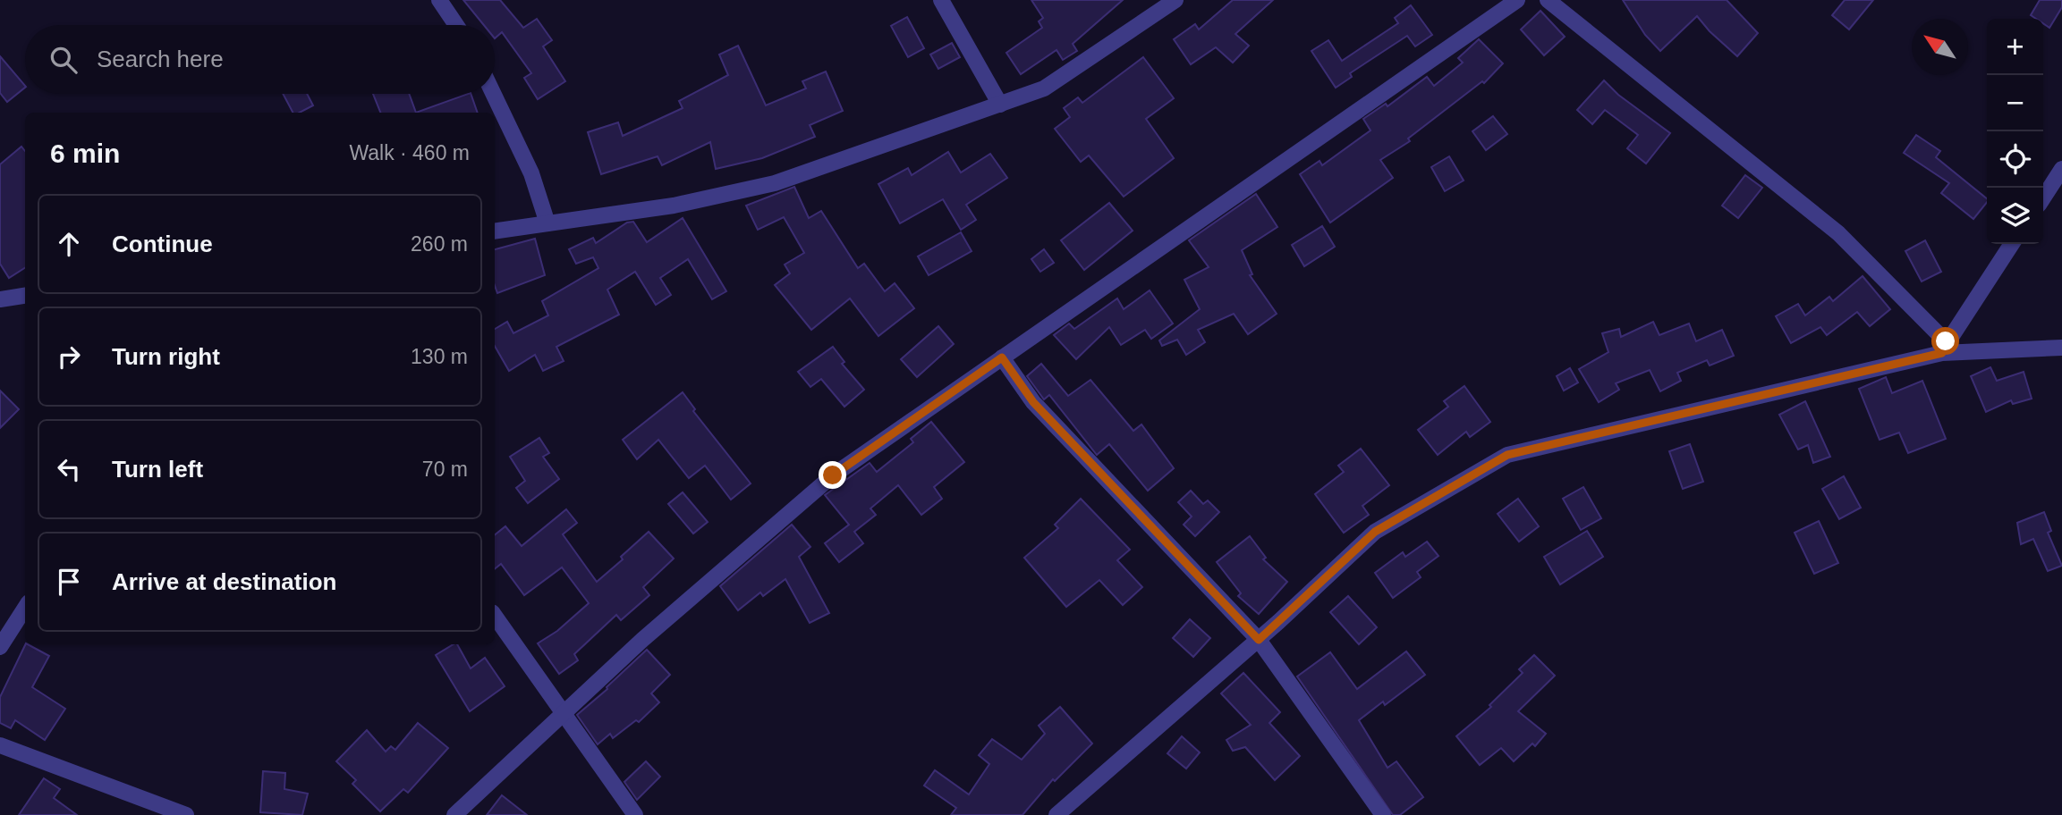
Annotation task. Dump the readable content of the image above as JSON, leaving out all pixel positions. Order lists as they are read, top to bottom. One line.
{"north":"top left","page":{"map_buttons":["+","−"],"search":"Search here","heading":["6 min","Walk · 460 m"],"list":[["Continue","260 m"],["Turn right","130 m"],["Turn left","70 m"],"Arrive at destination"]}}
